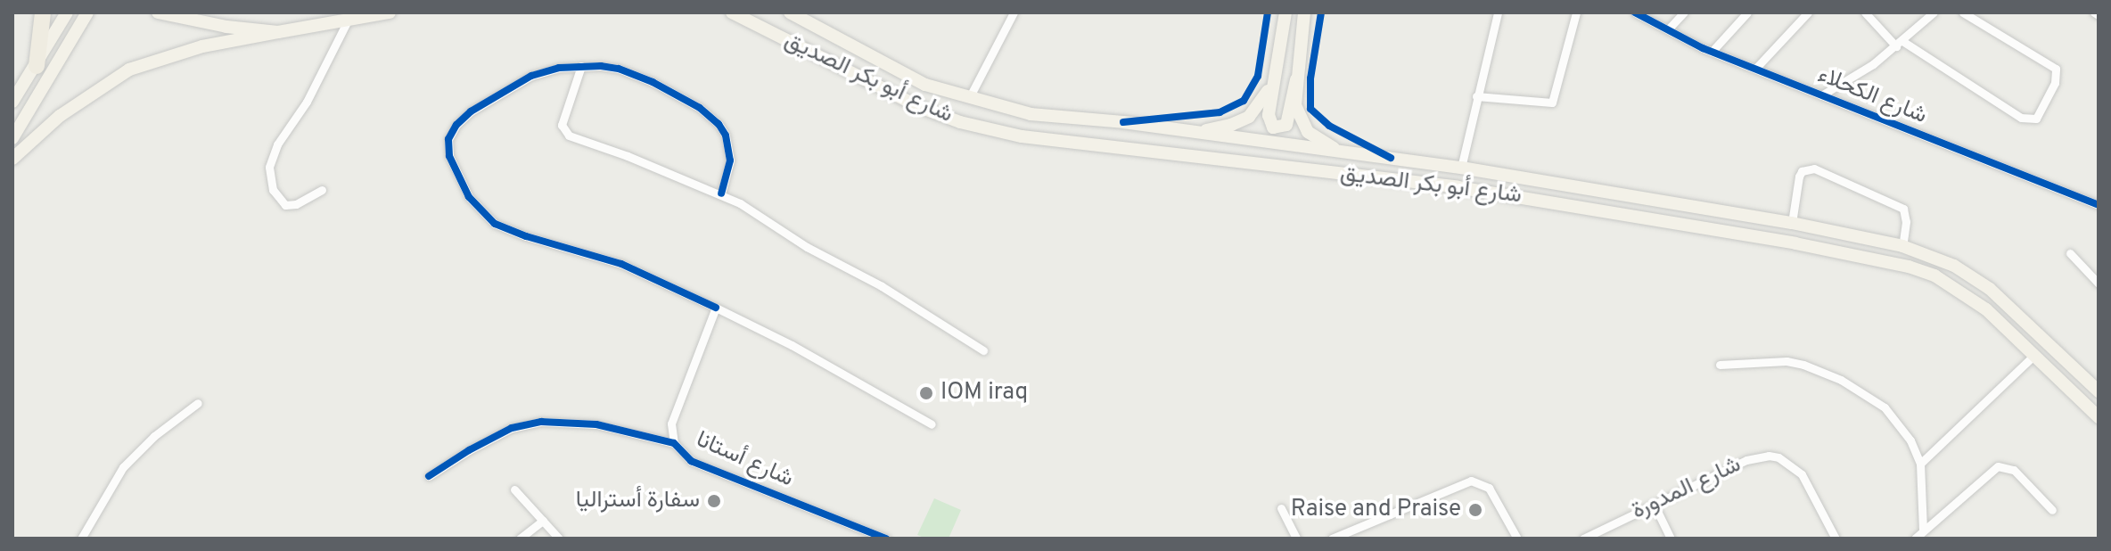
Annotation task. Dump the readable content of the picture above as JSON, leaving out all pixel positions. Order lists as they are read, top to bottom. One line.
{"streets":{"main road":["شارع أبو بكر الصديق"],"street":["شارع الكحلاء","شارع أستانا","شارع المدورة"]},"places":["IOM iraq","سفارة أستراليا","Raise and Praise"]}
